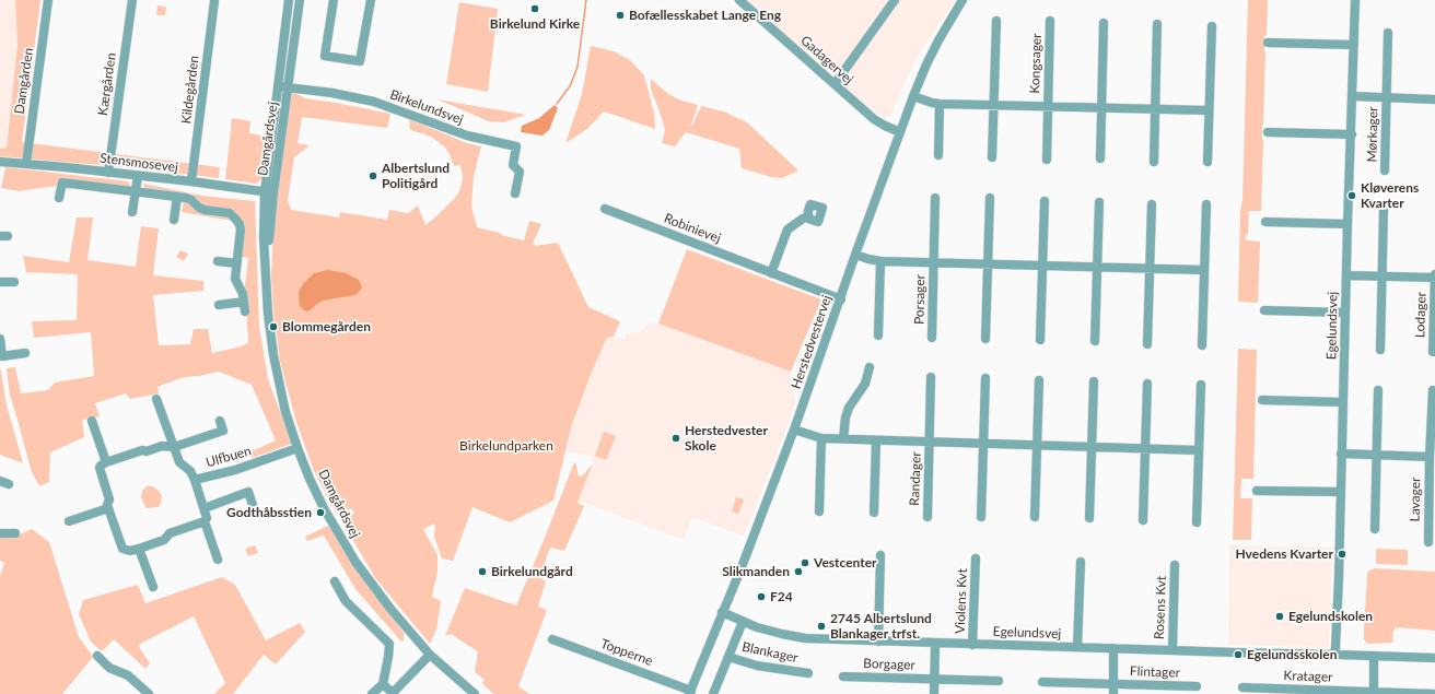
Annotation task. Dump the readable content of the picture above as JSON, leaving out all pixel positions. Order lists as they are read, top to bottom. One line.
{"streets":{"street":["Gadagervej","Kongsager","Damgården","Kærgården","Kildegården","Birkelundsvej","Mørkager","Damgårdsvej","Stensmosevej","Robinievej","Porsager","Lodager","Egelundsvej","Herstedvestervej","Ulfbuen","Randager","Lavager","Violens Kvt","Rosens Kvt","Topperne","Blankager","Borgager","Flintager","Kratager"]},"crossings":[["Gadagervej","Herstedvestervej"],["Kongsager","Herstedvestervej"],["Damgården","Stensmosevej"],["Kærgården","Stensmosevej"],["Kildegården","Stensmosevej"],["Birkelundsvej","Damgårdsvej"],["Mørkager","Egelundsvej"],["Damgårdsvej","Stensmosevej"],["Damgårdsvej","Ulfbuen"],["Robinievej","Herstedvestervej"],["Porsager","Herstedvestervej"],["Lodager","Egelundsvej"],["Egelundsvej","Herstedvestervej"],["Egelundsvej","Violens Kvt"],["Egelundsvej","Rosens Kvt"],["Egelundsvej","Blankager"],["Egelundsvej","Borgager"],["Egelundsvej","Flintager"],["Herstedvestervej","Randager"],["Herstedvestervej","Topperne"]],"parks":["Birkelundparken"],"places":["Birkelund Kirke","Bofællesskabet Lange Eng","Albertslund Politigård","Kløverens Kvarter","Blommegården","Herstedvester Skole","Godthåbsstien","Hvedens Kvarter","Vestcenter","Birkelundgård","Slikmanden","F24","Egelundskolen","2745 Albertslund Blankager trfst.","Egelundsskolen"]}
